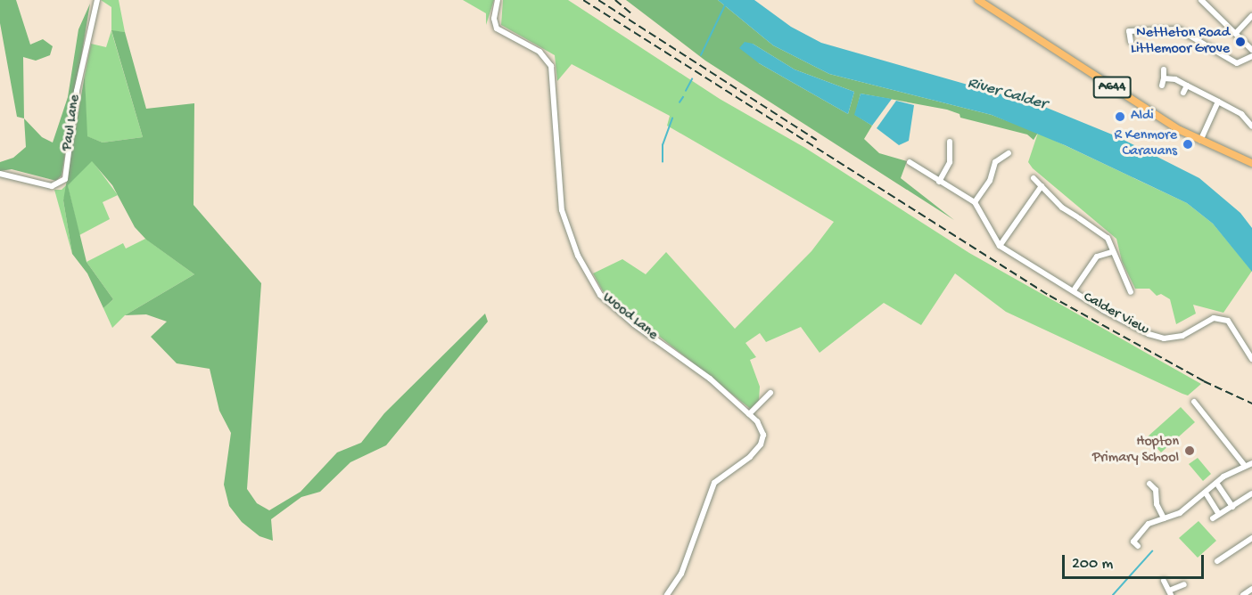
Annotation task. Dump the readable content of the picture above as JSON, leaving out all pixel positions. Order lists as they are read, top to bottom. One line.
{"streets":{"highway":["A644"],"street":["Paul Lane","Calder View","Wood Lane"]},"water":["River Calder"],"places":["Nettleton Road Littlemoor Grove","Aldi","R Kenmore Caravans","Hopton Primary School"],"scale_bar":"200 m"}
